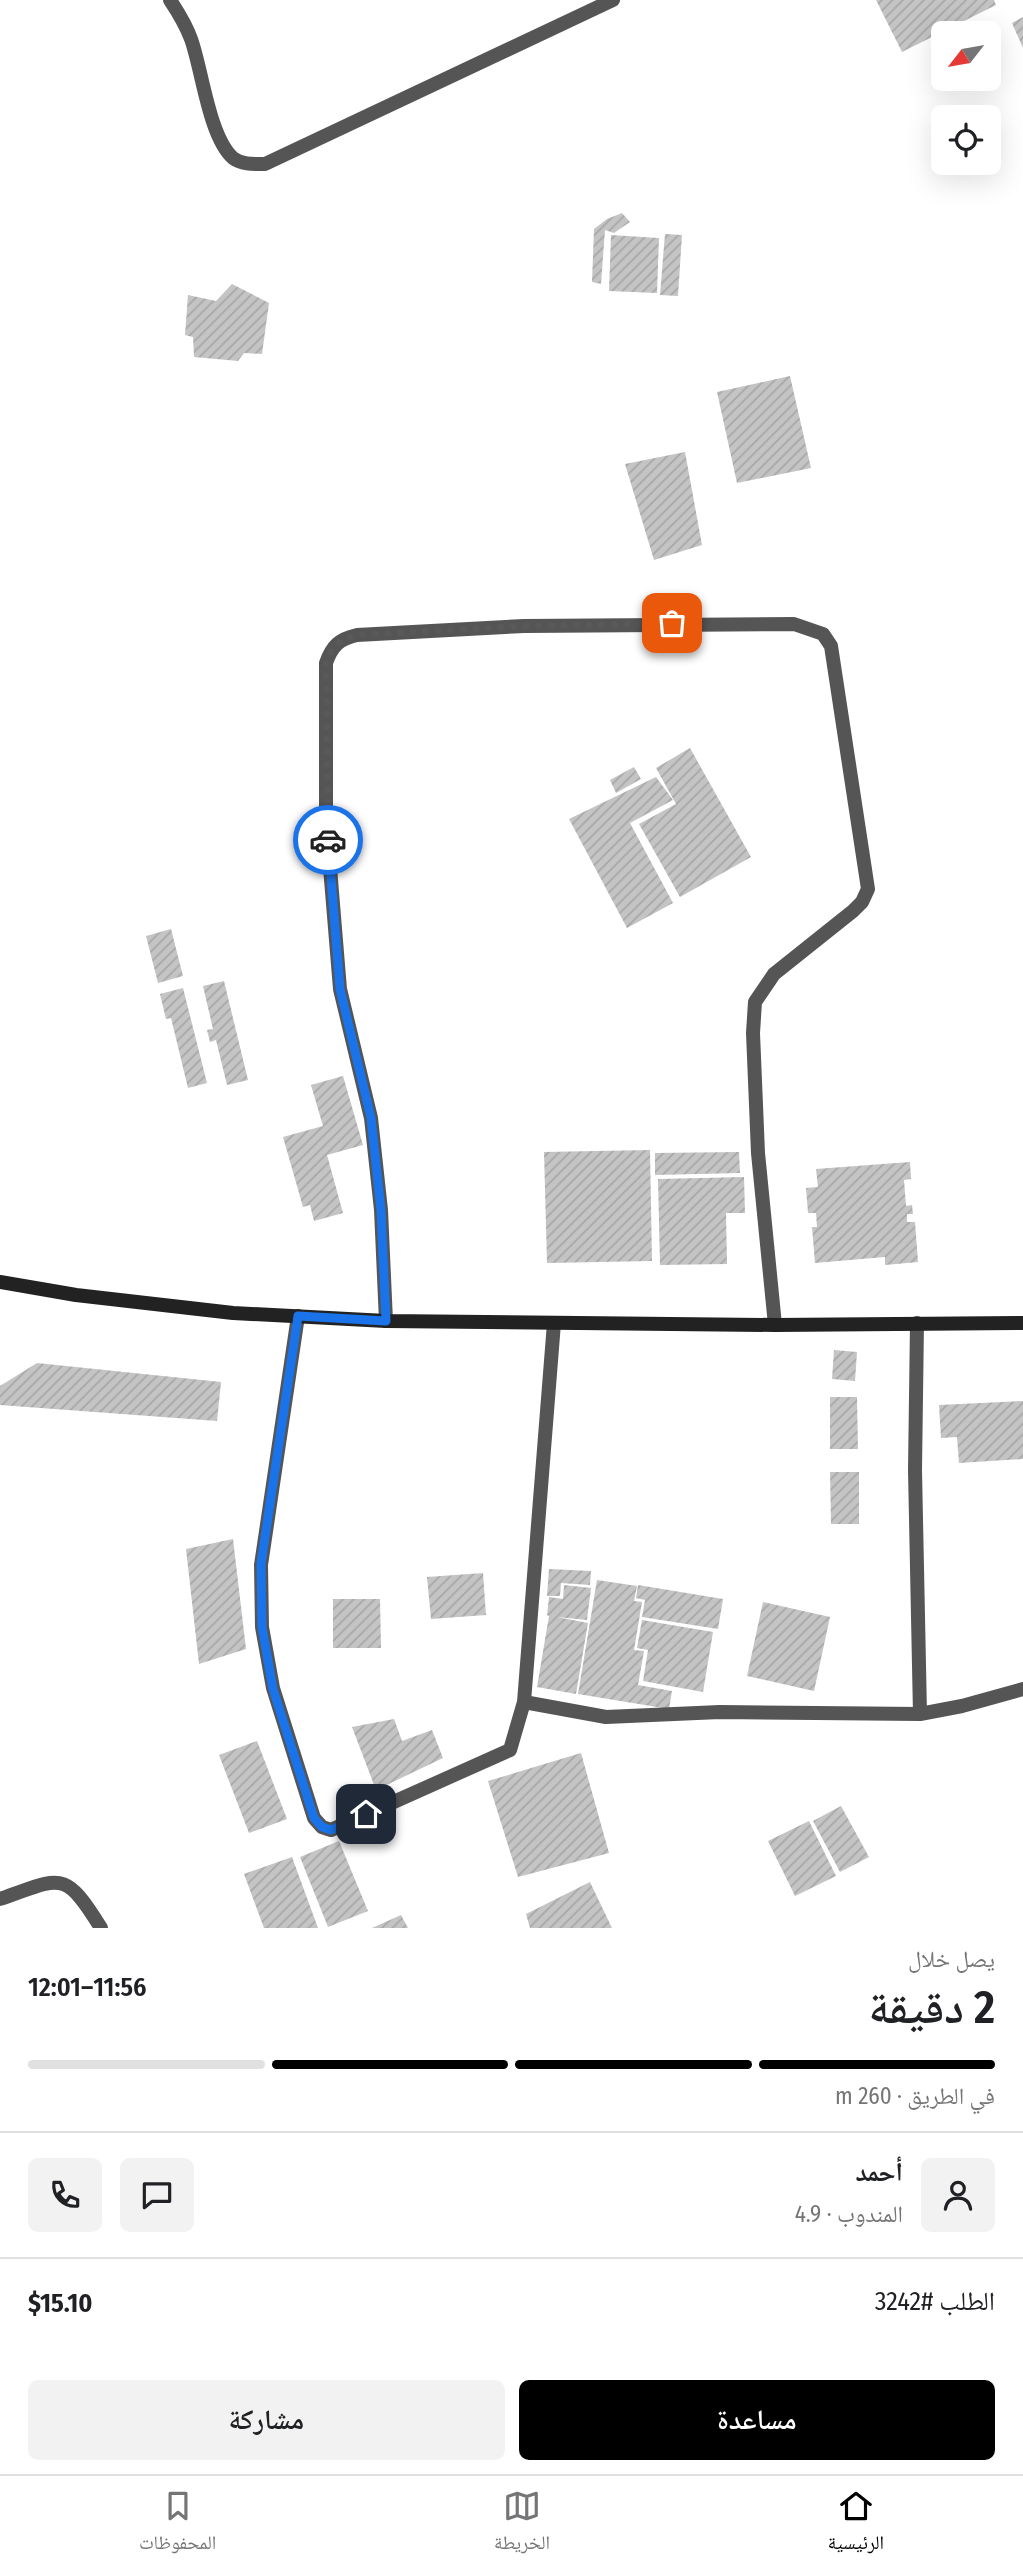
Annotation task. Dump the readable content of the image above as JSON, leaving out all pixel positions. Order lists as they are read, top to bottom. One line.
{"north":"bottom left","page":{"heading":["2 دقيقة","يصل خلال","11:56–12:01"],"panel":["أحمد","المندوب · 4.9","الطلب #3242","$15.10"],"bar":"في الطريق · 260 m","buttons":["مساعدة","مشاركة"],"tabs":["الرئيسية","الخريطة","المحفوظات"]}}
